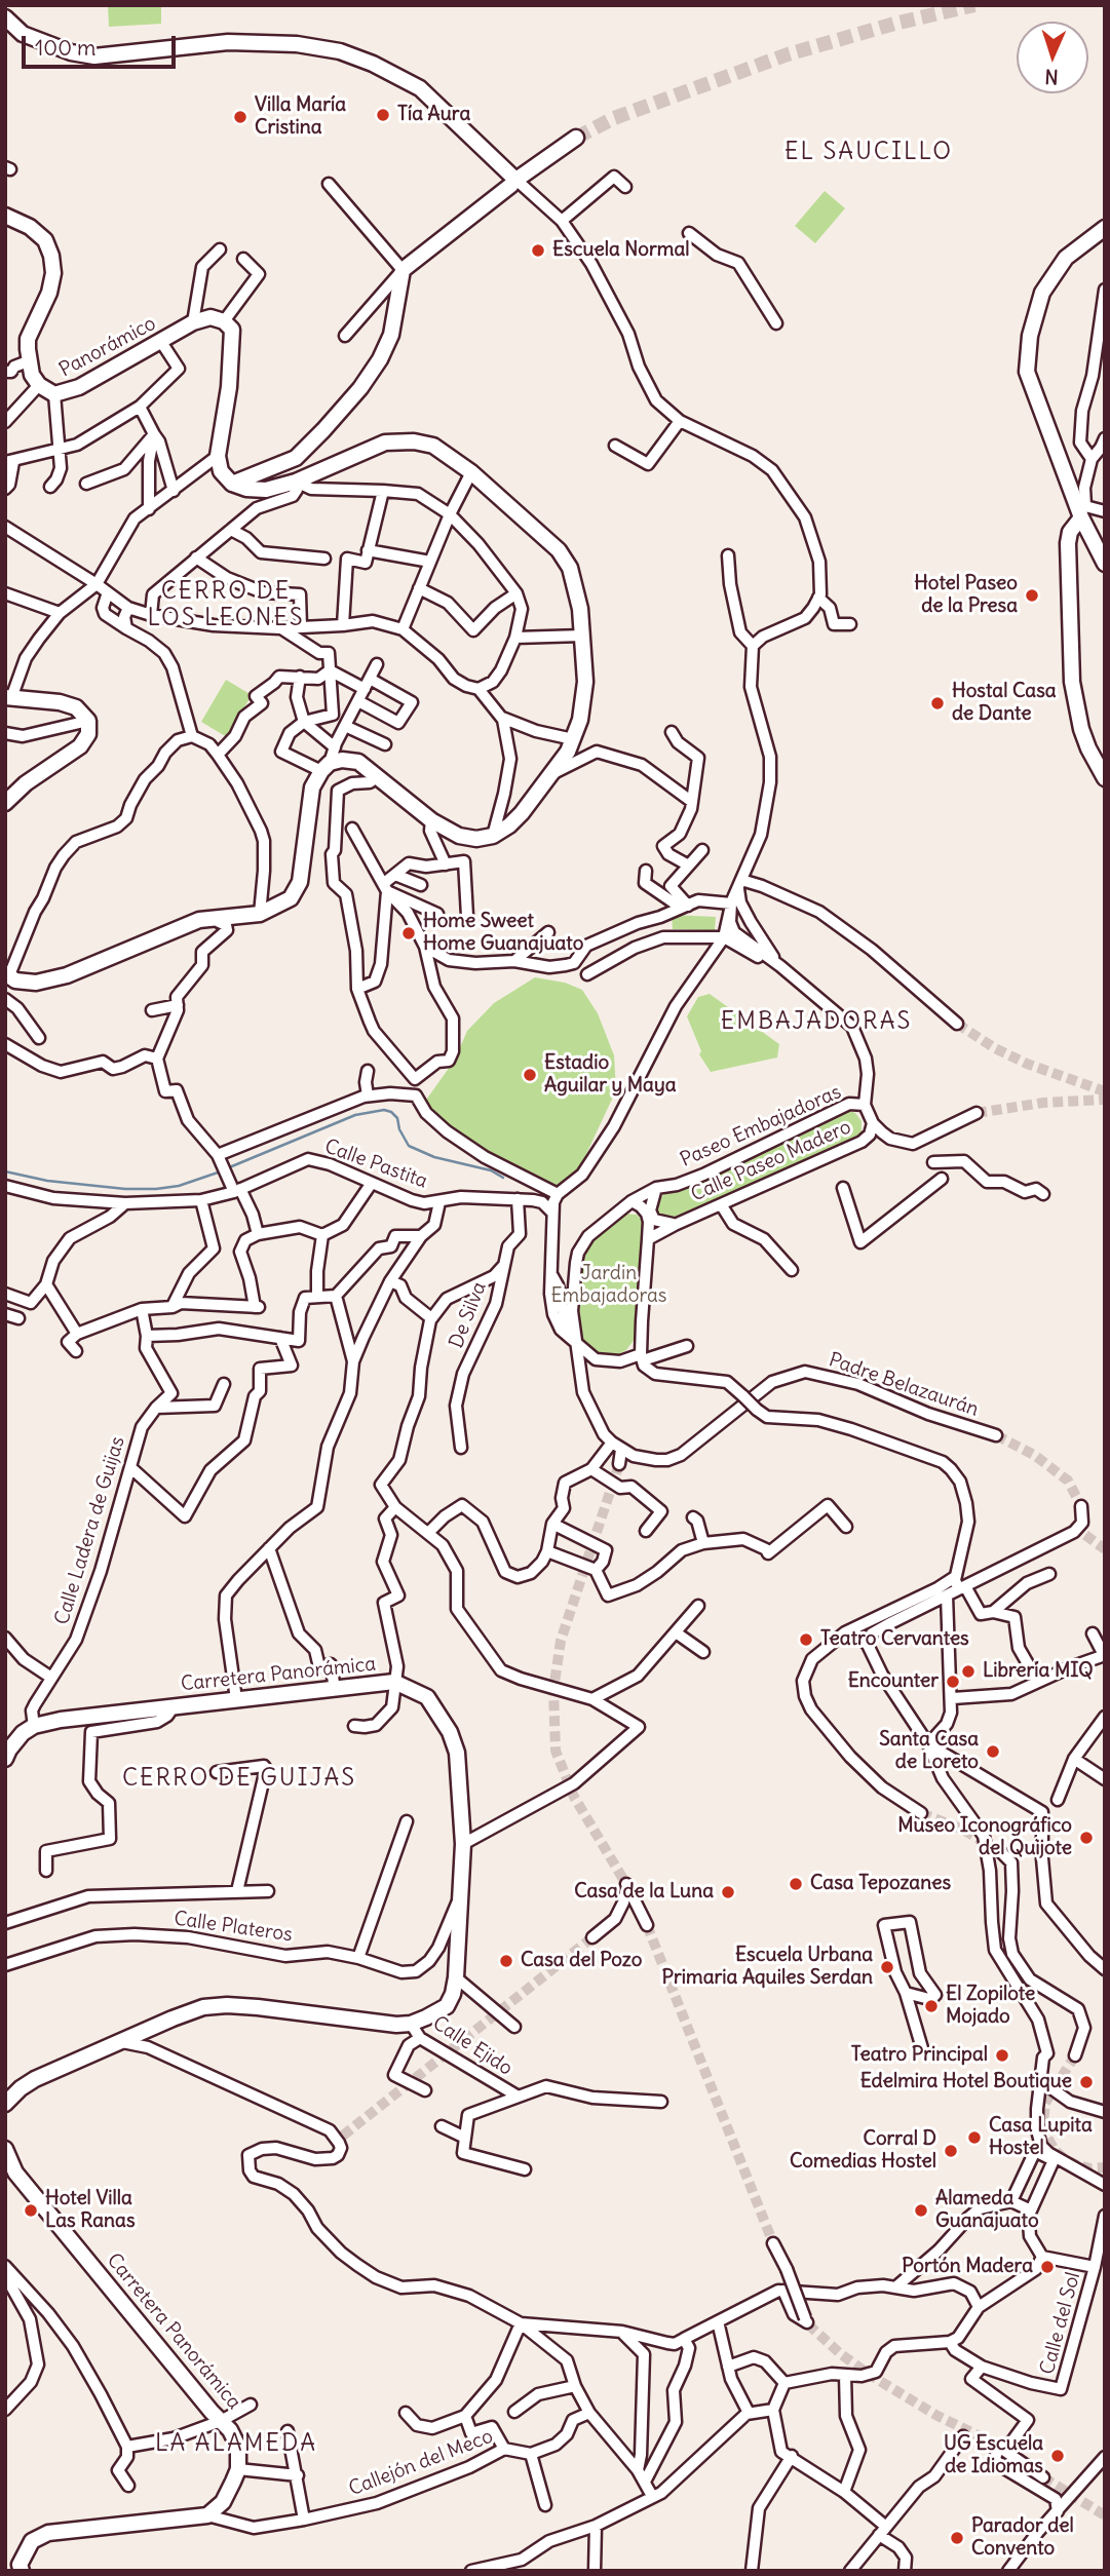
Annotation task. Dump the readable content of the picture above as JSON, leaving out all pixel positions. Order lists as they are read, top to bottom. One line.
{"streets":{"street":["Panorámico","Paseo Embajadoras","Calle Paseo Madero","Calle Pastita","De Silva","Padre Belazaurán","Calle Ladera de Guijas","Carretera Panorámica","Calle Plateros","Calle Ejido","Calle del Sol","Callejón del Meco"]},"crossings":[["Paseo Embajadoras","Calle Paseo Madero"],["Paseo Embajadoras","Padre Belazaurán"],["Calle Pastita","De Silva"],["Calle Ladera de Guijas","Carretera Panorámica"],["Carretera Panorámica","Calle Plateros"],["Carretera Panorámica","Calle Ejido"]],"districts":["EL SAUCILLO","CERRO DE LOS LEONES","EMBAJADORAS","CERRO DE GUIJAS","LA ALAMEDA"],"parks":["Jardin Embajadoras"],"places":["Tía Aura","Villa María Cristina","Escuela Normal","Hotel Paseo de la Presa","Hostal Casa de Dante","Home Sweet Home Guanajuato","Estadio Aguilar y Maya","Teatro Cervantes","Librería MIQ","Encounter","Santa Casa de Loreto","Museo Iconográfico del Quijote","Casa Tepozanes","Casa de la Luna","Casa del Pozo","Escuela Urbana Primaria Aquiles Serdan","El Zopilote Mojado","Teatro Principal","Edelmira Hotel Boutique","Casa Lupita Hostel","Corral D Comedias Hostel","Hotel Villa Las Ranas","Alameda Guanajuato","Portón Madera","UG Escuela de Idiomas","Parador del Convento"],"scale_bar":"100 m","north":"bottom"}
